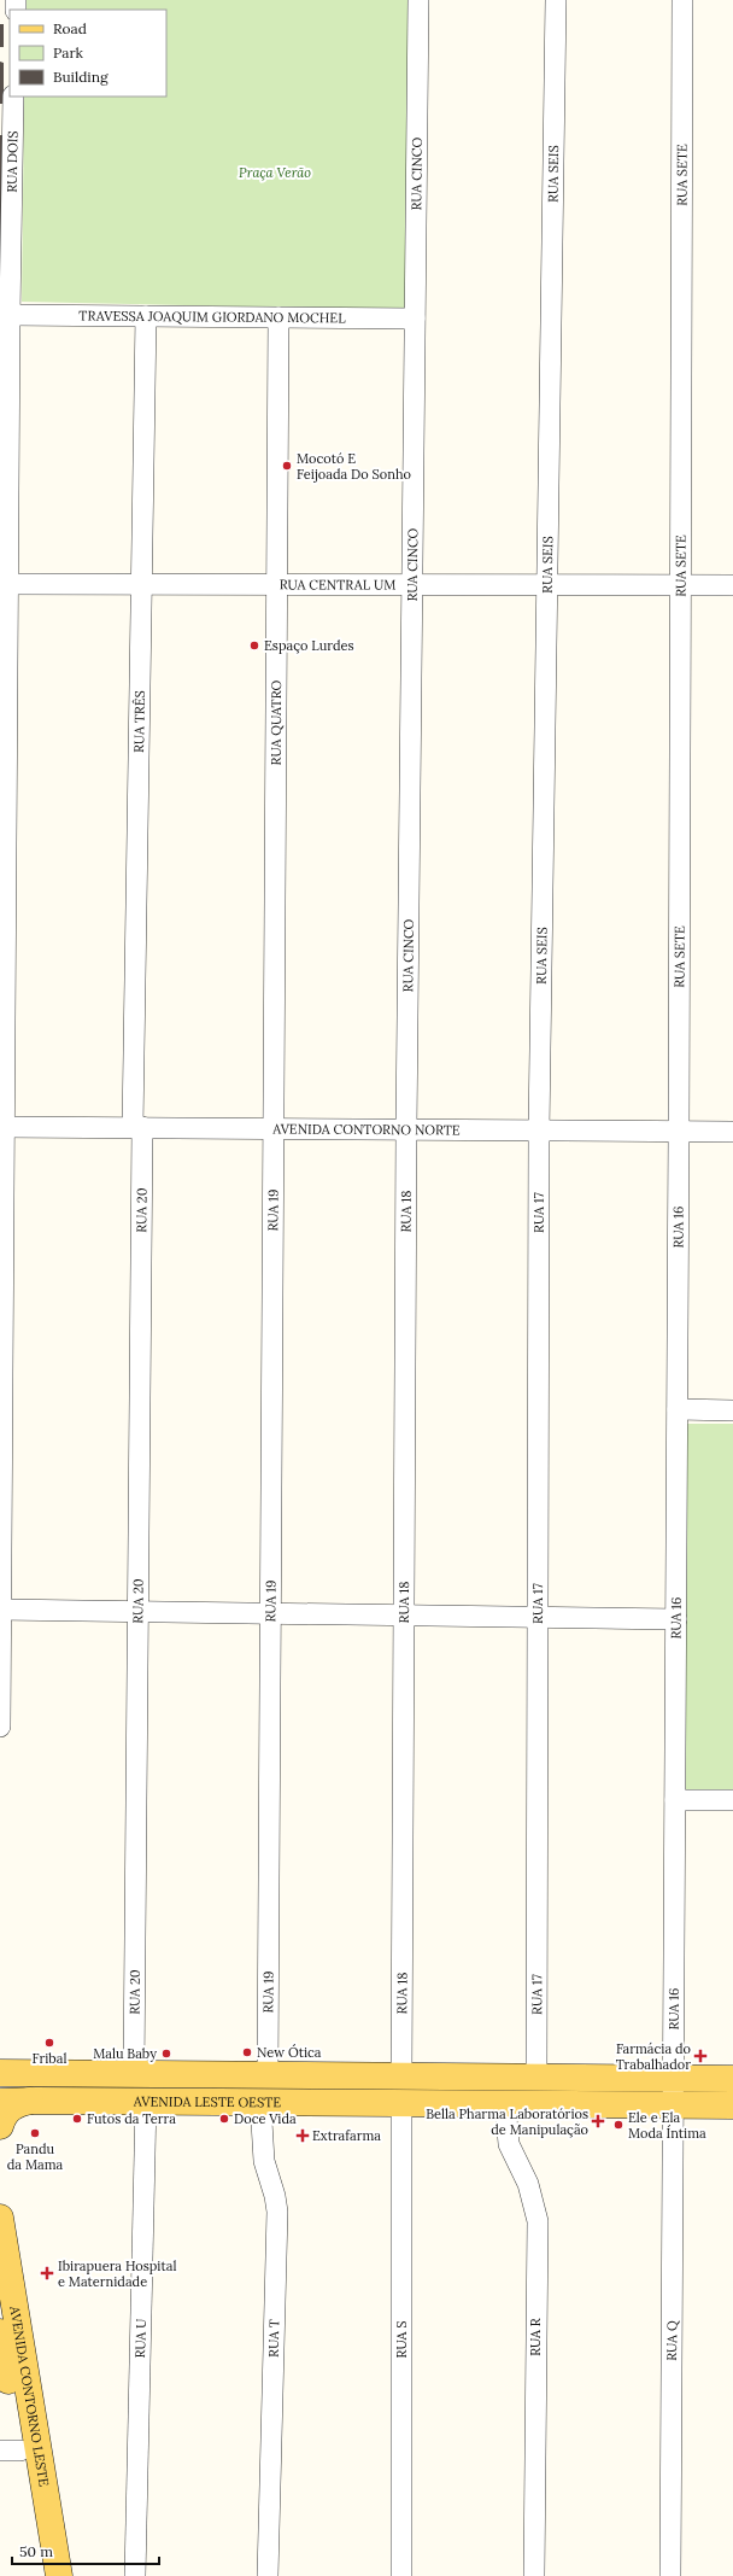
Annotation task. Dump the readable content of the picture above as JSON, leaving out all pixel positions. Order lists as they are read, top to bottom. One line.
{"streets":{"main road":["AVENIDA LESTE OESTE","AVENIDA CONTORNO LESTE"],"street":["RUA DOIS","RUA CINCO","RUA SEIS","RUA SETE","TRAVESSA JOAQUIM GIORDANO MOCHEL","RUA CENTRAL UM","RUA TRÊS","RUA QUATRO","AVENIDA CONTORNO NORTE","RUA 20","RUA 19","RUA 18","RUA 17","RUA 16","RUA R","RUA U","RUA T","RUA S","RUA Q"]},"crossings":[["RUA DOIS","TRAVESSA JOAQUIM GIORDANO MOCHEL"],["RUA DOIS","RUA CENTRAL UM"],["RUA DOIS","AVENIDA CONTORNO NORTE"],["RUA CINCO","TRAVESSA JOAQUIM GIORDANO MOCHEL"],["RUA CINCO","RUA CENTRAL UM"],["RUA CINCO","AVENIDA CONTORNO NORTE"],["RUA CINCO","RUA 18"],["RUA SEIS","RUA CENTRAL UM"],["RUA SEIS","AVENIDA CONTORNO NORTE"],["RUA SEIS","RUA 17"],["RUA SETE","RUA CENTRAL UM"],["RUA SETE","AVENIDA CONTORNO NORTE"],["RUA SETE","RUA 16"],["TRAVESSA JOAQUIM GIORDANO MOCHEL","RUA TRÊS"],["TRAVESSA JOAQUIM GIORDANO MOCHEL","RUA QUATRO"],["RUA CENTRAL UM","RUA TRÊS"],["RUA CENTRAL UM","RUA QUATRO"],["RUA TRÊS","AVENIDA CONTORNO NORTE"],["RUA TRÊS","RUA 20"],["RUA QUATRO","AVENIDA CONTORNO NORTE"],["RUA QUATRO","RUA 19"],["AVENIDA CONTORNO NORTE","RUA 20"],["AVENIDA CONTORNO NORTE","RUA 19"],["AVENIDA CONTORNO NORTE","RUA 18"],["AVENIDA CONTORNO NORTE","RUA 17"],["AVENIDA CONTORNO NORTE","RUA 16"],["RUA 20","AVENIDA LESTE OESTE"],["RUA 19","AVENIDA LESTE OESTE"],["RUA 18","AVENIDA LESTE OESTE"],["RUA 17","AVENIDA LESTE OESTE"],["RUA 16","AVENIDA LESTE OESTE"],["RUA 16","RUA Q"],["AVENIDA LESTE OESTE","RUA R"],["AVENIDA LESTE OESTE","RUA U"],["AVENIDA LESTE OESTE","RUA T"],["AVENIDA LESTE OESTE","RUA S"],["AVENIDA LESTE OESTE","RUA Q"]],"parks":["Praça Verão"],"places":{"other":["Mocotó E Feijoada Do Sonho","Espaço Lurdes","Fribal","New Ótica","Malu Baby","Futos da Terra","Doce Vida","Ele e Ela Moda Íntima","Pandu da Mama"],"health":["Farmácia do Trabalhador","Bella Pharma Laboratórios de Manipulação","Extrafarma","Ibirapuera Hospital e Maternidade"]},"legend":["Road","Park","Building"],"scale_bar":"50 m"}
